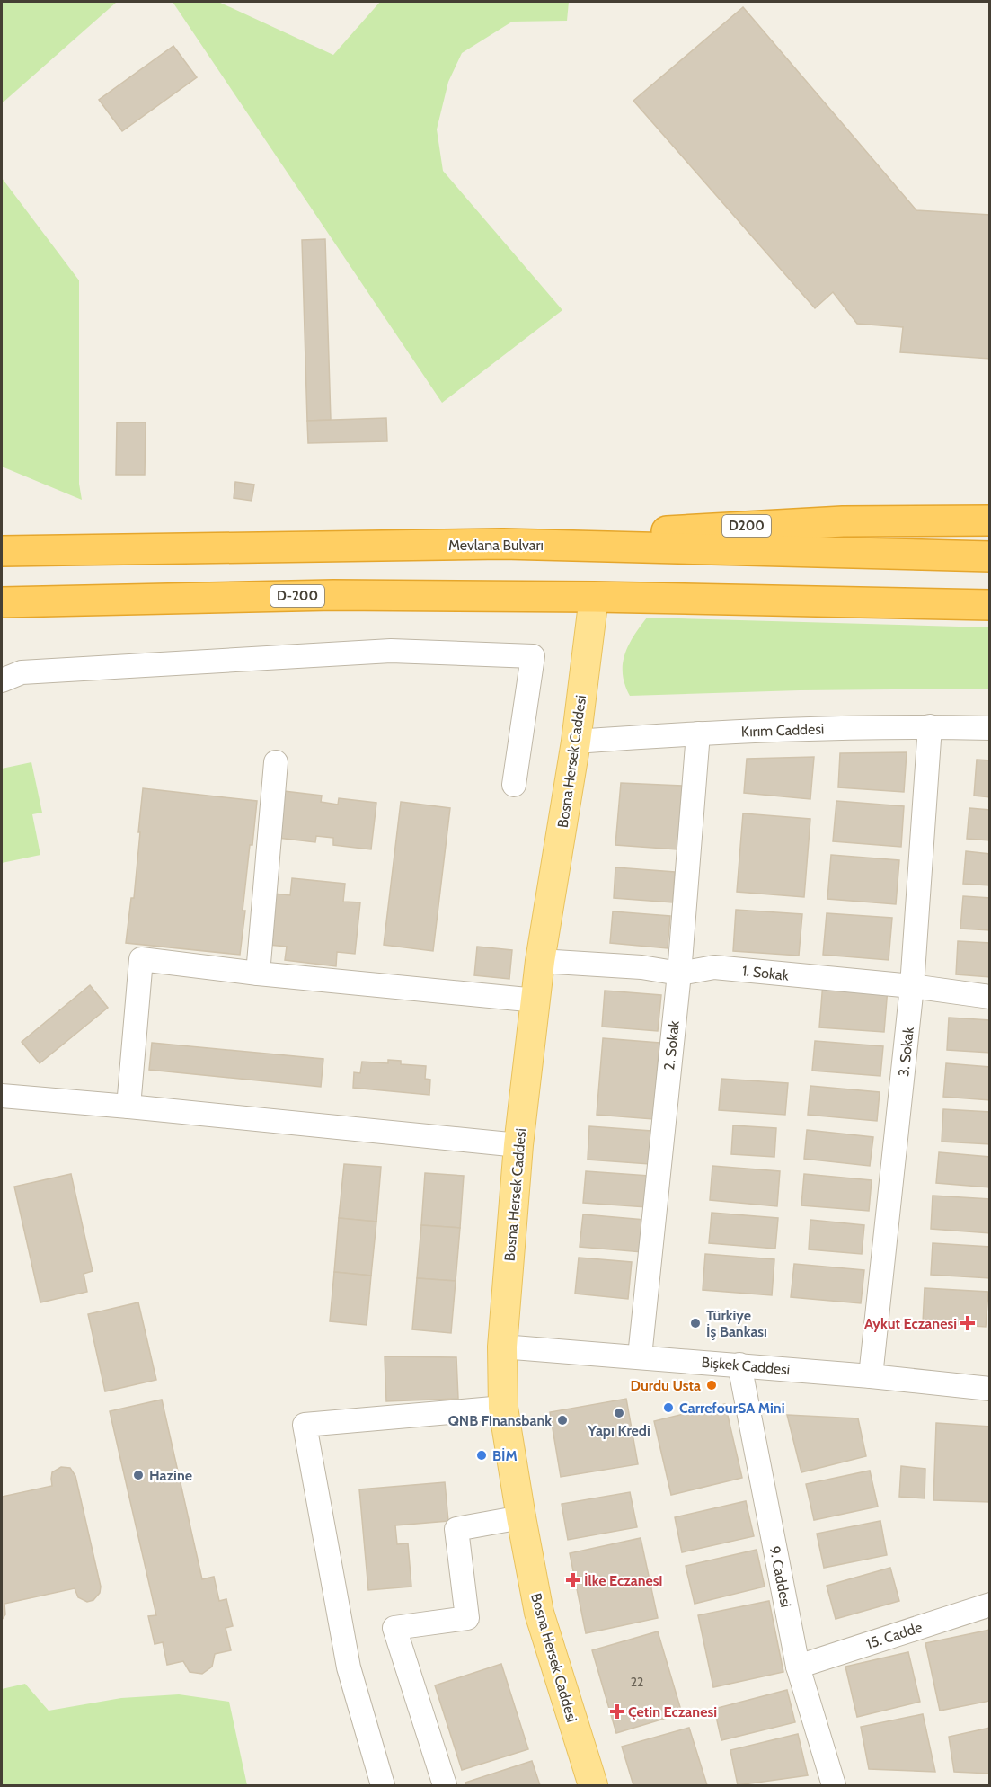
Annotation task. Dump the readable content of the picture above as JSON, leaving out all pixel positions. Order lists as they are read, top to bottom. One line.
{"streets":{"highway":["D200","Mevlana Bulvarı","D-200"],"main road":["Bosna Hersek Caddesi"],"street":["Kırım Caddesi","1. Sokak","2. Sokak","3. Sokak","Bişkek Caddesi","9. Caddesi","15. Cadde"]},"crossings":[["D200","Mevlana Bulvarı"],["D-200","Bosna Hersek Caddesi"],["Kırım Caddesi","Bosna Hersek Caddesi"],["Kırım Caddesi","2. Sokak"],["Kırım Caddesi","3. Sokak"],["Bosna Hersek Caddesi","1. Sokak"],["Bosna Hersek Caddesi","Bişkek Caddesi"],["1. Sokak","2. Sokak"],["1. Sokak","3. Sokak"],["2. Sokak","Bişkek Caddesi"],["3. Sokak","Bişkek Caddesi"],["Bişkek Caddesi","9. Caddesi"],["9. Caddesi","15. Cadde"]],"places":{"other":["Türkiye İş Bankası","Durdu Usta","CarrefourSA Mini","Yapı Kredi","QNB Finansbank","BİM","Hazine"],"health":["Aykut Eczanesi","İlke Eczanesi","Çetin Eczanesi"]},"house_numbers":["22"]}
